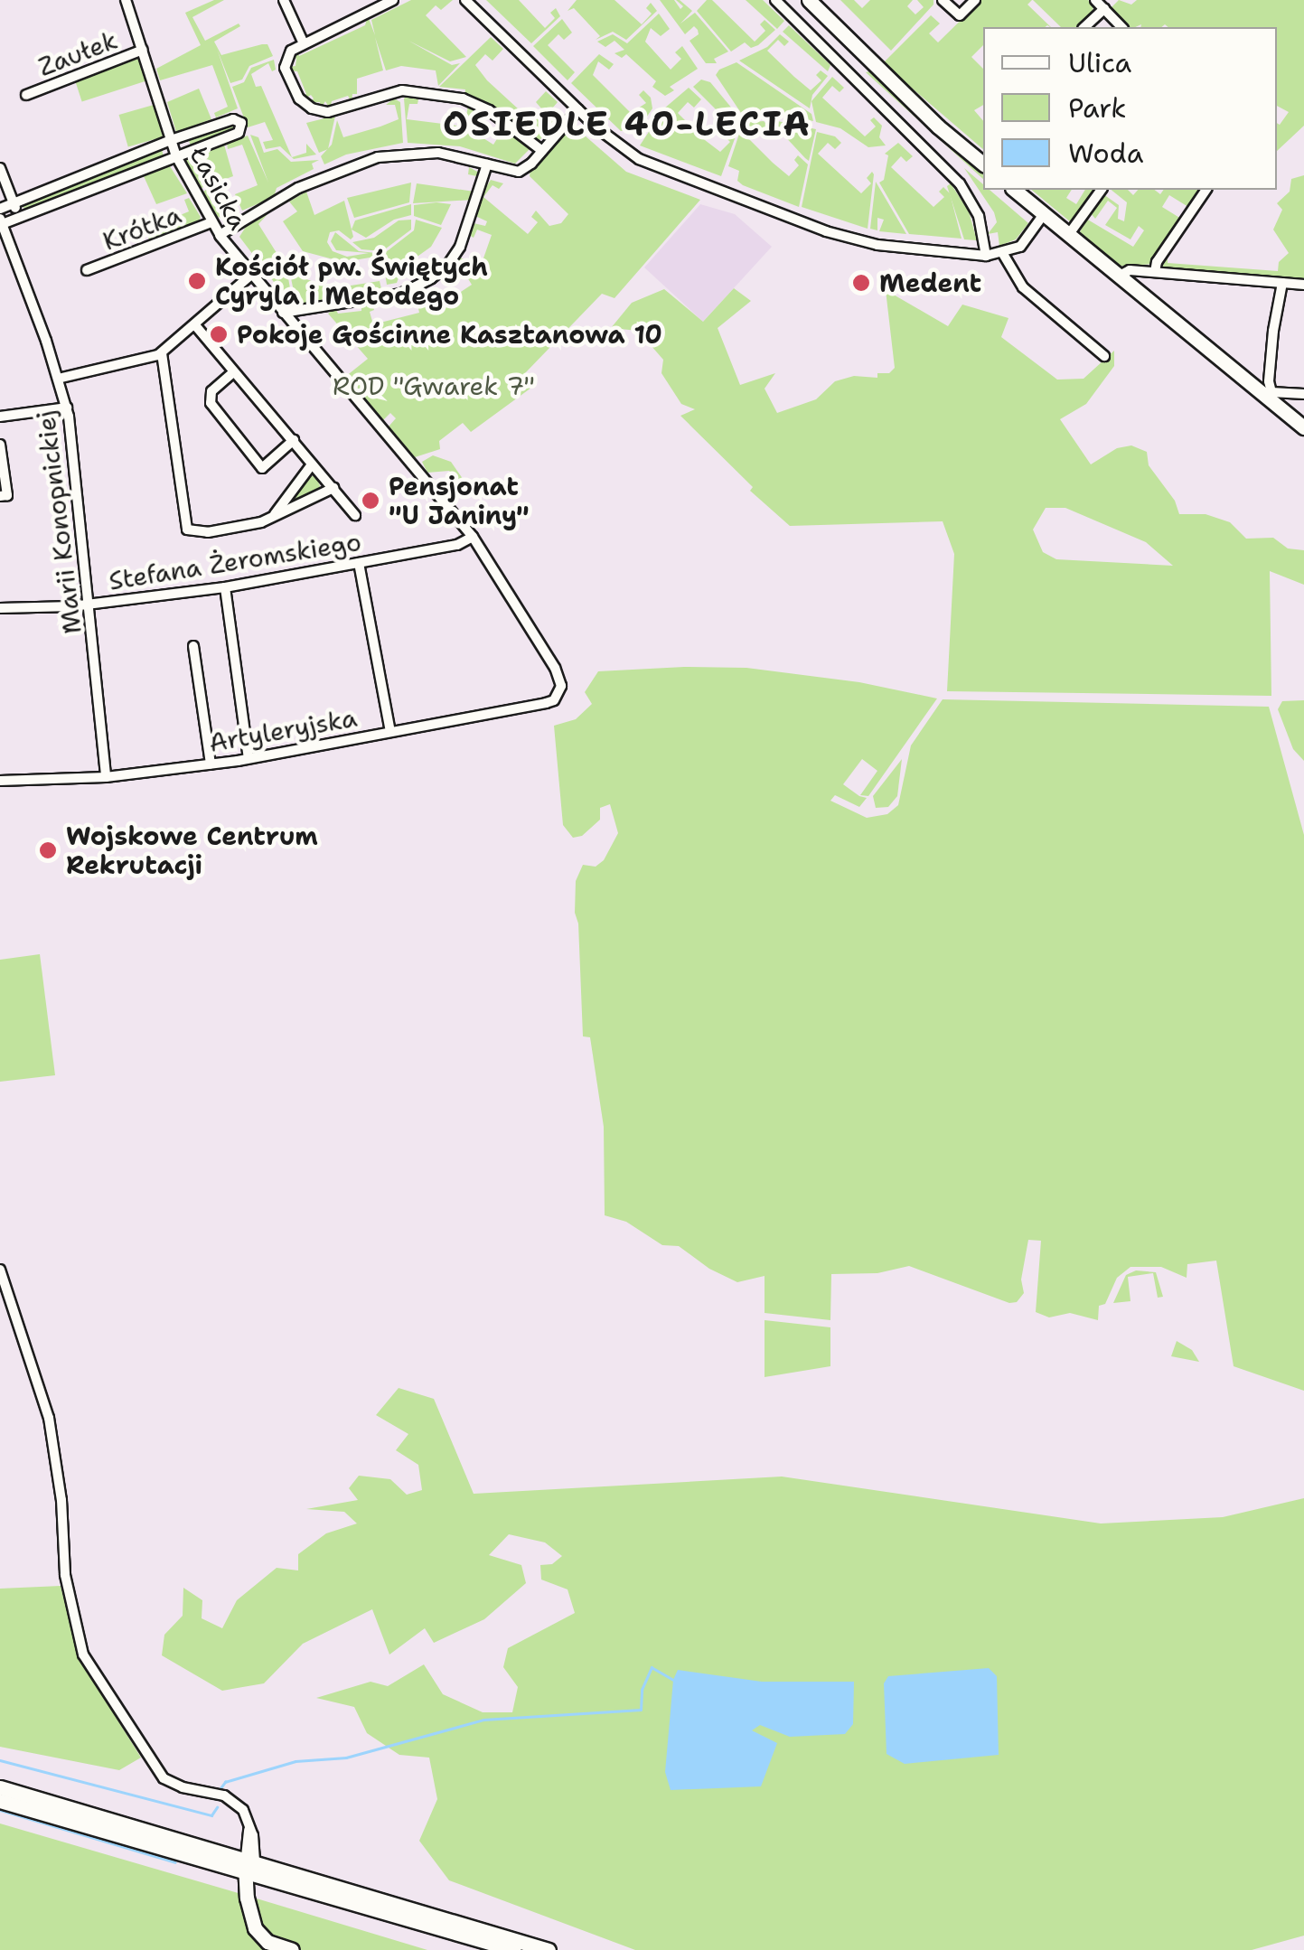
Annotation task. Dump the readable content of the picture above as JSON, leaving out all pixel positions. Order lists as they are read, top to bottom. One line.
{"streets":{"street":["Zaułek","Łasicka","Krótka","Marii Konopnickiej","Stefana Żeromskiego","Artyleryjska"]},"crossings":[["Zaułek","Łasicka"],["Łasicka","Krótka"],["Łasicka","Stefana Żeromskiego"],["Łasicka","Artyleryjska"],["Marii Konopnickiej","Stefana Żeromskiego"],["Marii Konopnickiej","Artyleryjska"],["Stefana Żeromskiego","Artyleryjska"]],"districts":["OSIEDLE 40-LECIA"],"parks":["ROD \"Gwarek 7\""],"places":["Kościół pw. Świętych Cyryla i Metodego","Medent","Pokoje Gościnne Kasztanowa 10","Pensjonat \"U Janiny\"","Wojskowe Centrum Rekrutacji"],"legend":["Ulica","Park","Woda"]}
